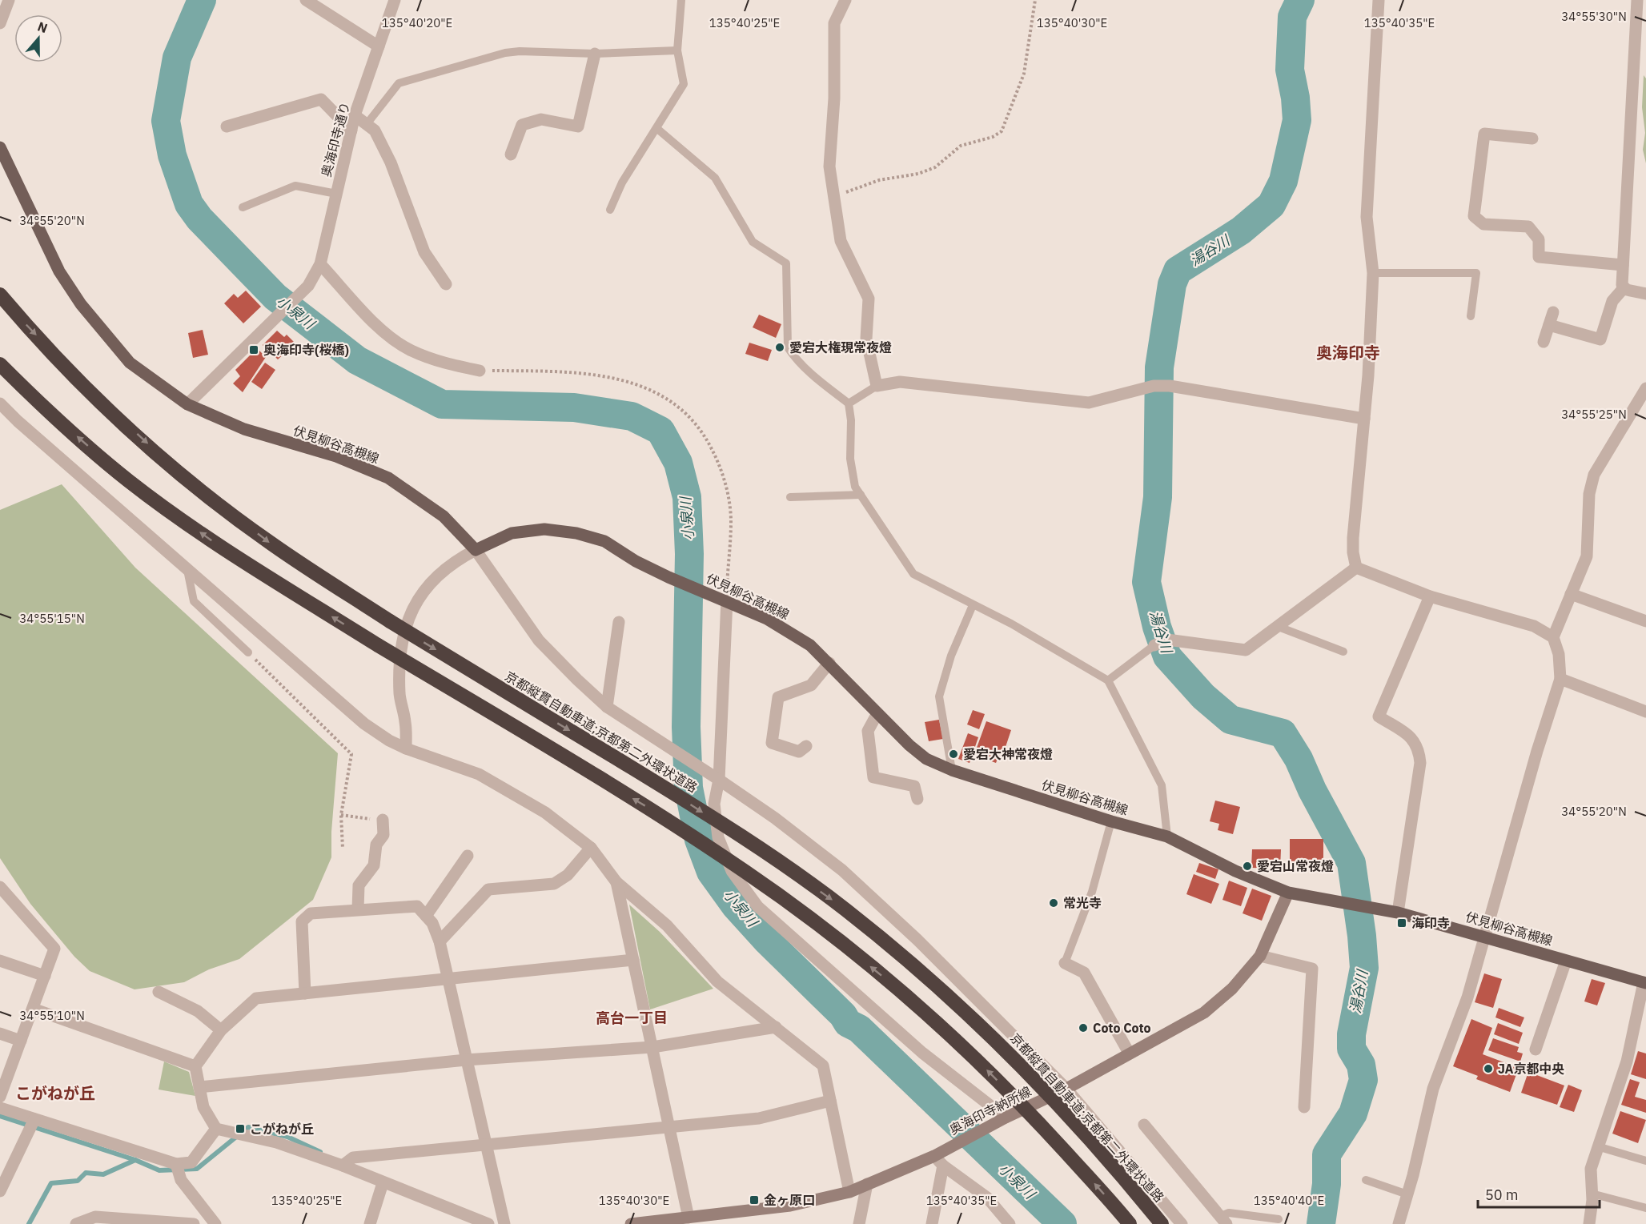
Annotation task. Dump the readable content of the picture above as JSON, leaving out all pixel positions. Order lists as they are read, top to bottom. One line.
{"streets":{"highway":["京都縦貫自動車道;京都第二外環状道路"],"main road":["伏見柳谷高槻線","奥海印寺納所線"],"street":["奥海印寺通り"]},"crossings":[["奥海印寺通り","伏見柳谷高槻線"],["伏見柳谷高槻線","奥海印寺納所線"]],"districts":["奥海印寺","高台一丁目","こがねが丘"],"water":["湯谷川","小泉川"],"places":{"other":["愛宕大権現常夜燈","愛宕大神常夜燈","愛宕山常夜燈","常光寺","Coto Coto","JA京都中央"],"transit":["奥海印寺(桜橋)","海印寺","こがねが丘","金ヶ原口"]},"scale_bar":"50 m","north":"top","coordinates":["34°55'30\"N","135°40'20\"E","135°40'25\"E","135°40'30\"E","135°40'35\"E","34°55'20\"N","34°55'25\"N","34°55'15\"N","34°55'10\"N","135°40'40\"E"]}
